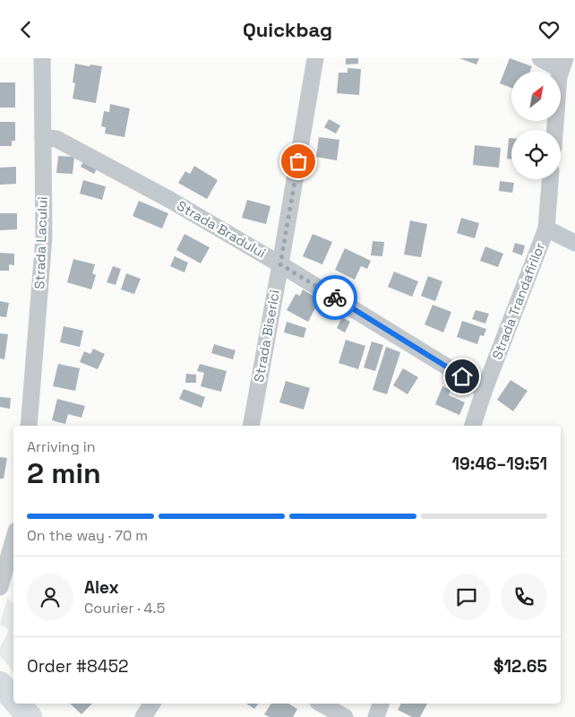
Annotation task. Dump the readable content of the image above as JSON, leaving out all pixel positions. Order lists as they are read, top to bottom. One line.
{"streets":{"street":["Strada Bradului","Strada Lacului","Strada Trandafirilor","Strada Biserici"]},"crossings":[["Strada Bradului","Strada Lacului"],["Strada Bradului","Strada Trandafirilor"],["Strada Bradului","Strada Biserici"]],"north":"top right","page":{"header":"Quickbag","heading":["2 min","Arriving in","19:46–19:51"],"panel":["Alex","Courier · 4.5","Order #8452","$12.65"],"bar":"On the way · 70 m"}}
